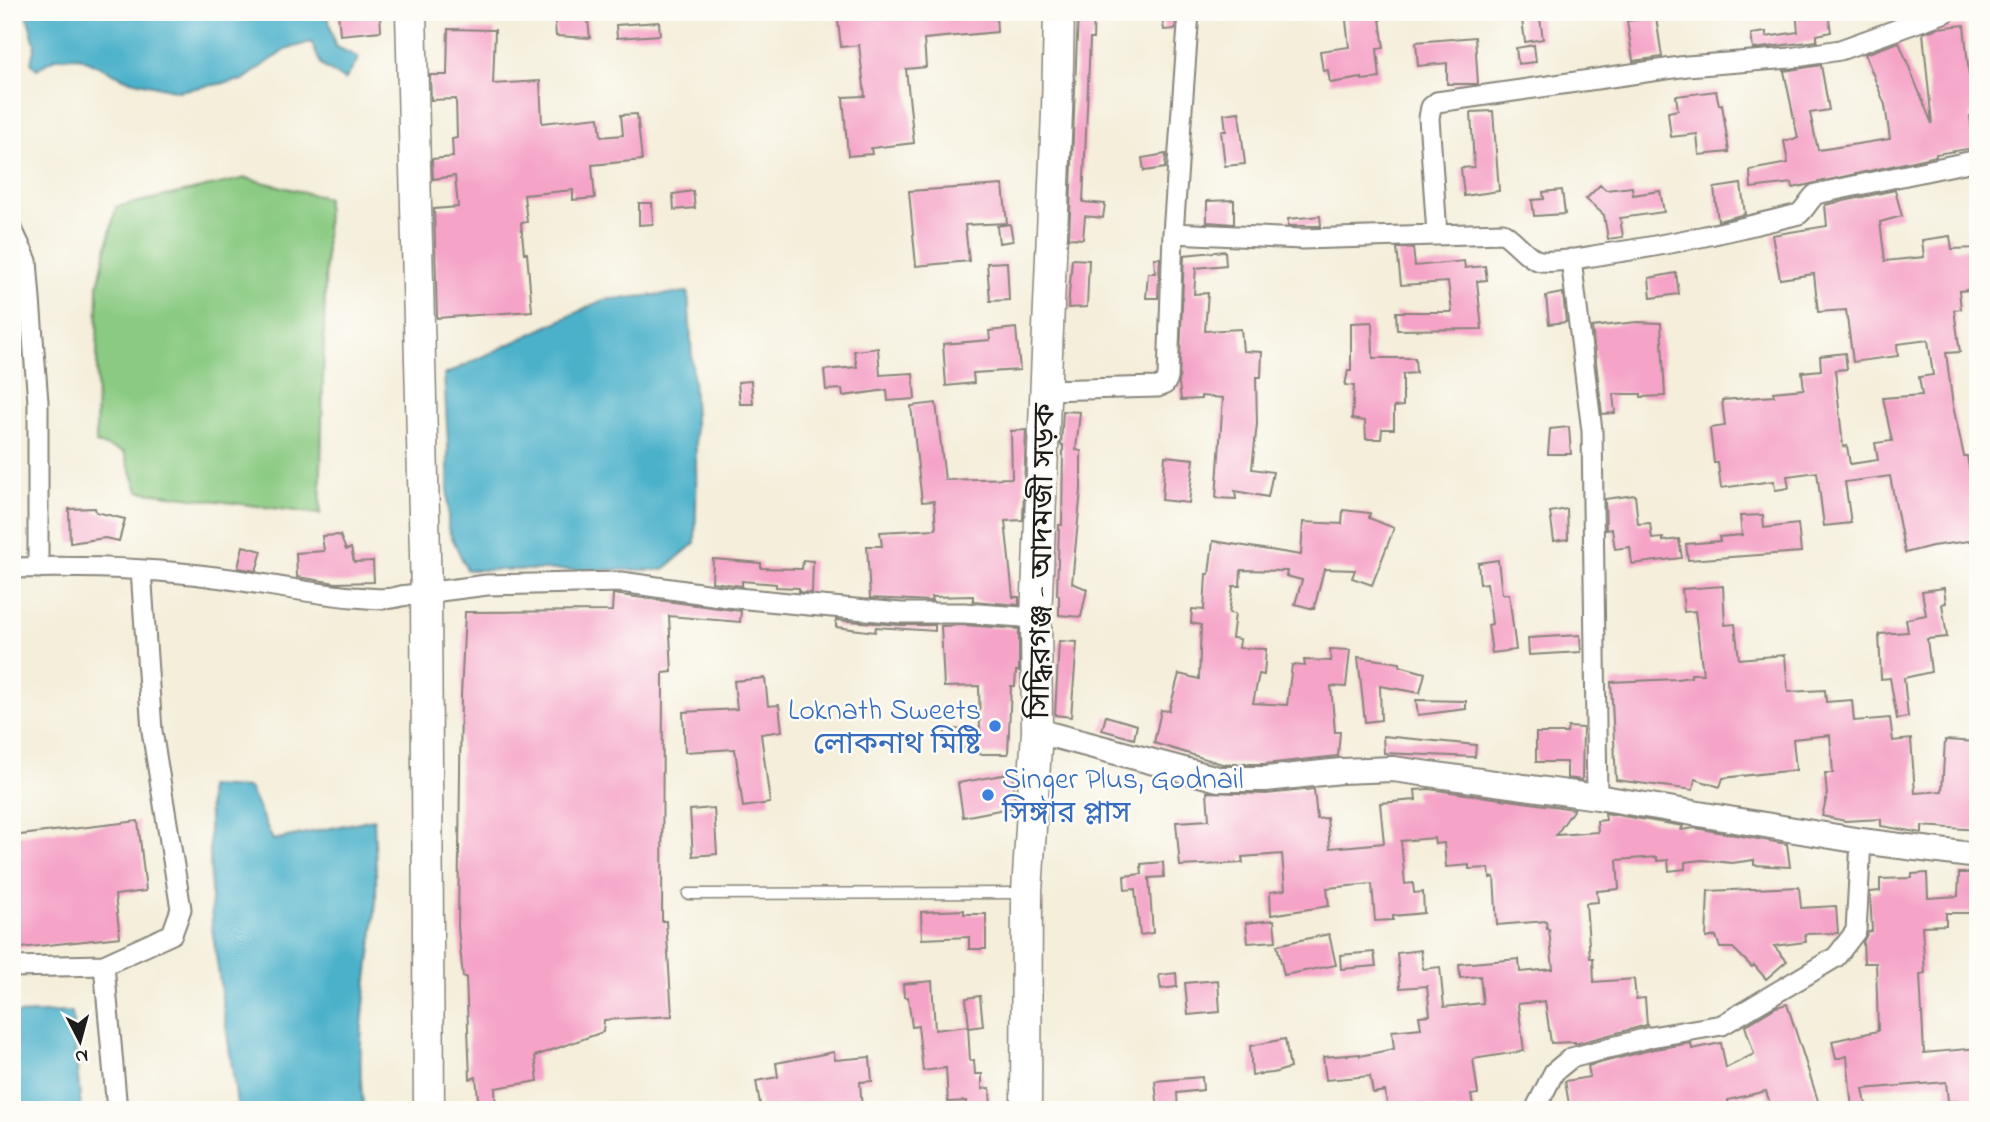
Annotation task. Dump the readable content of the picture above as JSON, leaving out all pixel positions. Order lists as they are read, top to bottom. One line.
{"streets":{"main road":["সিদ্ধিরগঞ্জ - আদমজী সড়ক"]},"places":["Loknath Sweets লোকনাথ মিষ্টি","Singer Plus, Godnail সিঙ্গার প্লাস"],"north":"bottom"}
